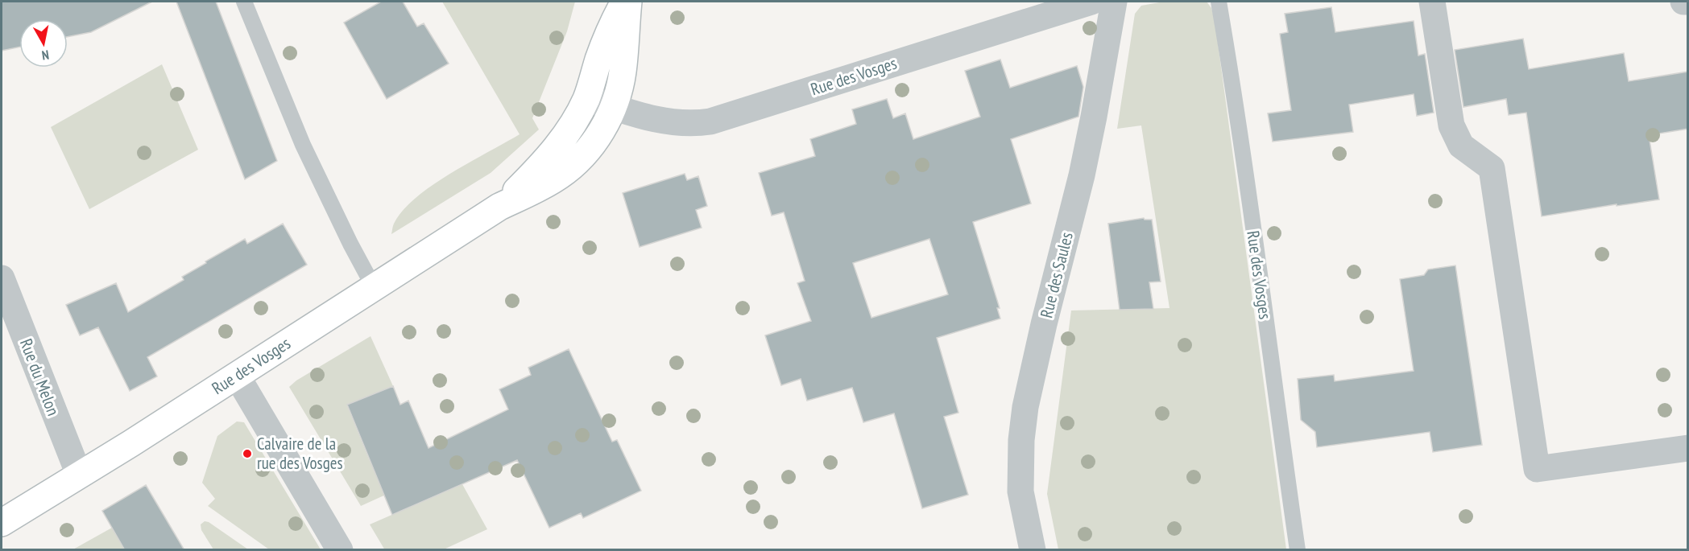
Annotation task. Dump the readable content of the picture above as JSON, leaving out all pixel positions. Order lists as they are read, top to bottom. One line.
{"streets":{"main road":["Rue des Vosges"],"street":["Rue des Saules","Rue du Melon"]},"crossings":[["Rue des Vosges","Rue du Melon"]],"places":["Calvaire de la rue des Vosges"],"north":"bottom"}
